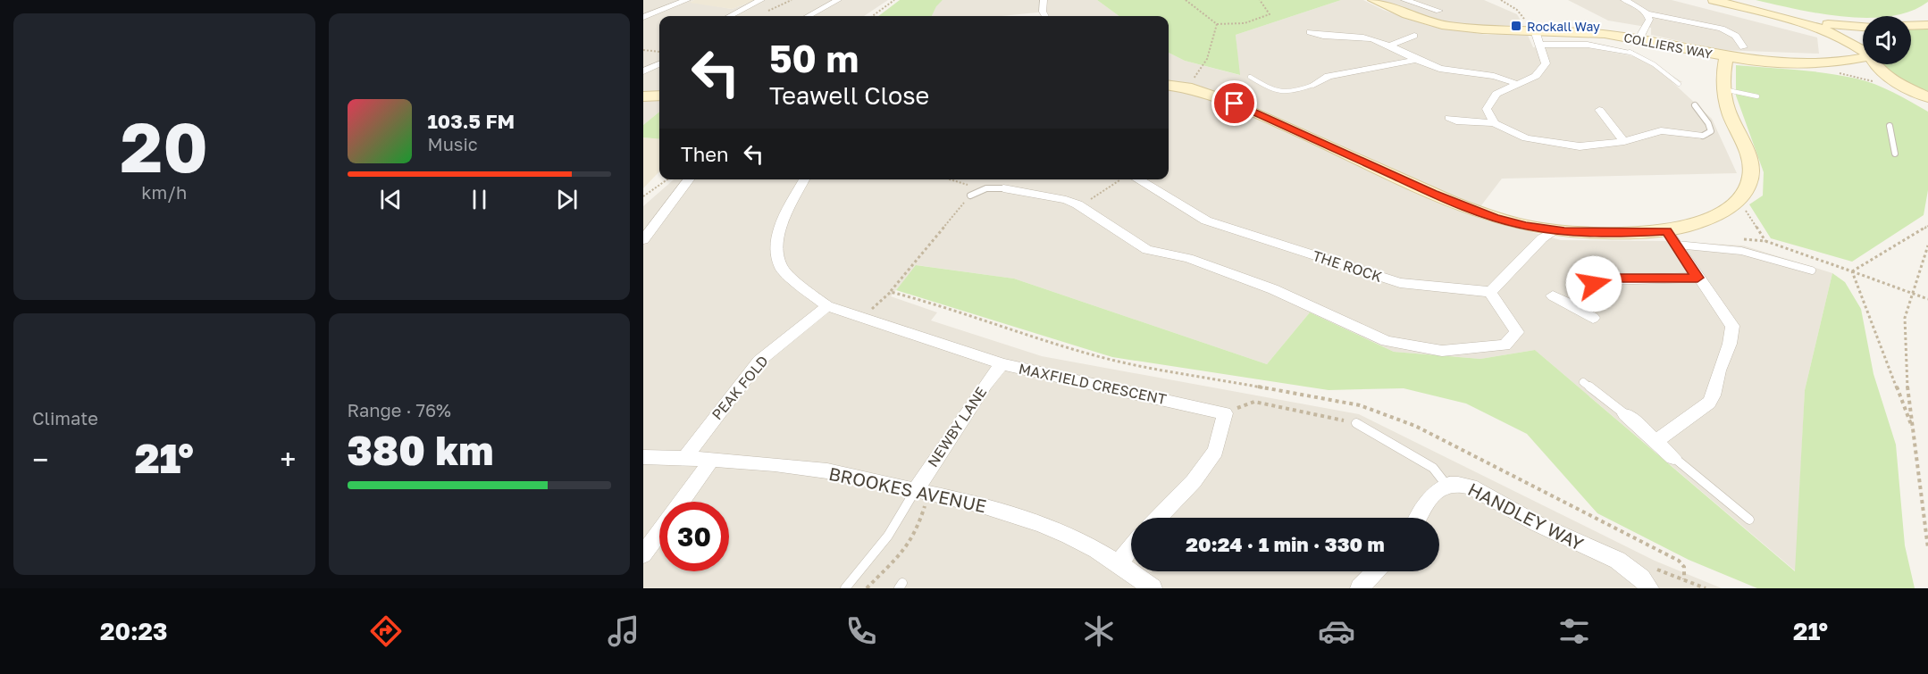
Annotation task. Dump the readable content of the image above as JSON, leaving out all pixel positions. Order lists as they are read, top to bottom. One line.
{"streets":{"street":["COLLIERS WAY","THE ROCK","MAXFIELD CRESCENT","PEAK FOLD","NEWBY LANE","BROOKES AVENUE","HANDLEY WAY"]},"crossings":[["MAXFIELD CRESCENT","PEAK FOLD"],["MAXFIELD CRESCENT","NEWBY LANE"],["PEAK FOLD","BROOKES AVENUE"],["NEWBY LANE","BROOKES AVENUE"]],"places":{"transit":["Rockall Way"]},"page":{"tile":[["20","km/h"],"Climate",["Range · 76%","380 km"]],"turn":["50 m","Teawell Close"],"song":["103.5 FM","Music"],"then":"Then","heat":["−","21°","+"],"limit":"30","trip":"20:24 · 1 min · 330 m","tabs":["20:23","21°"]}}
